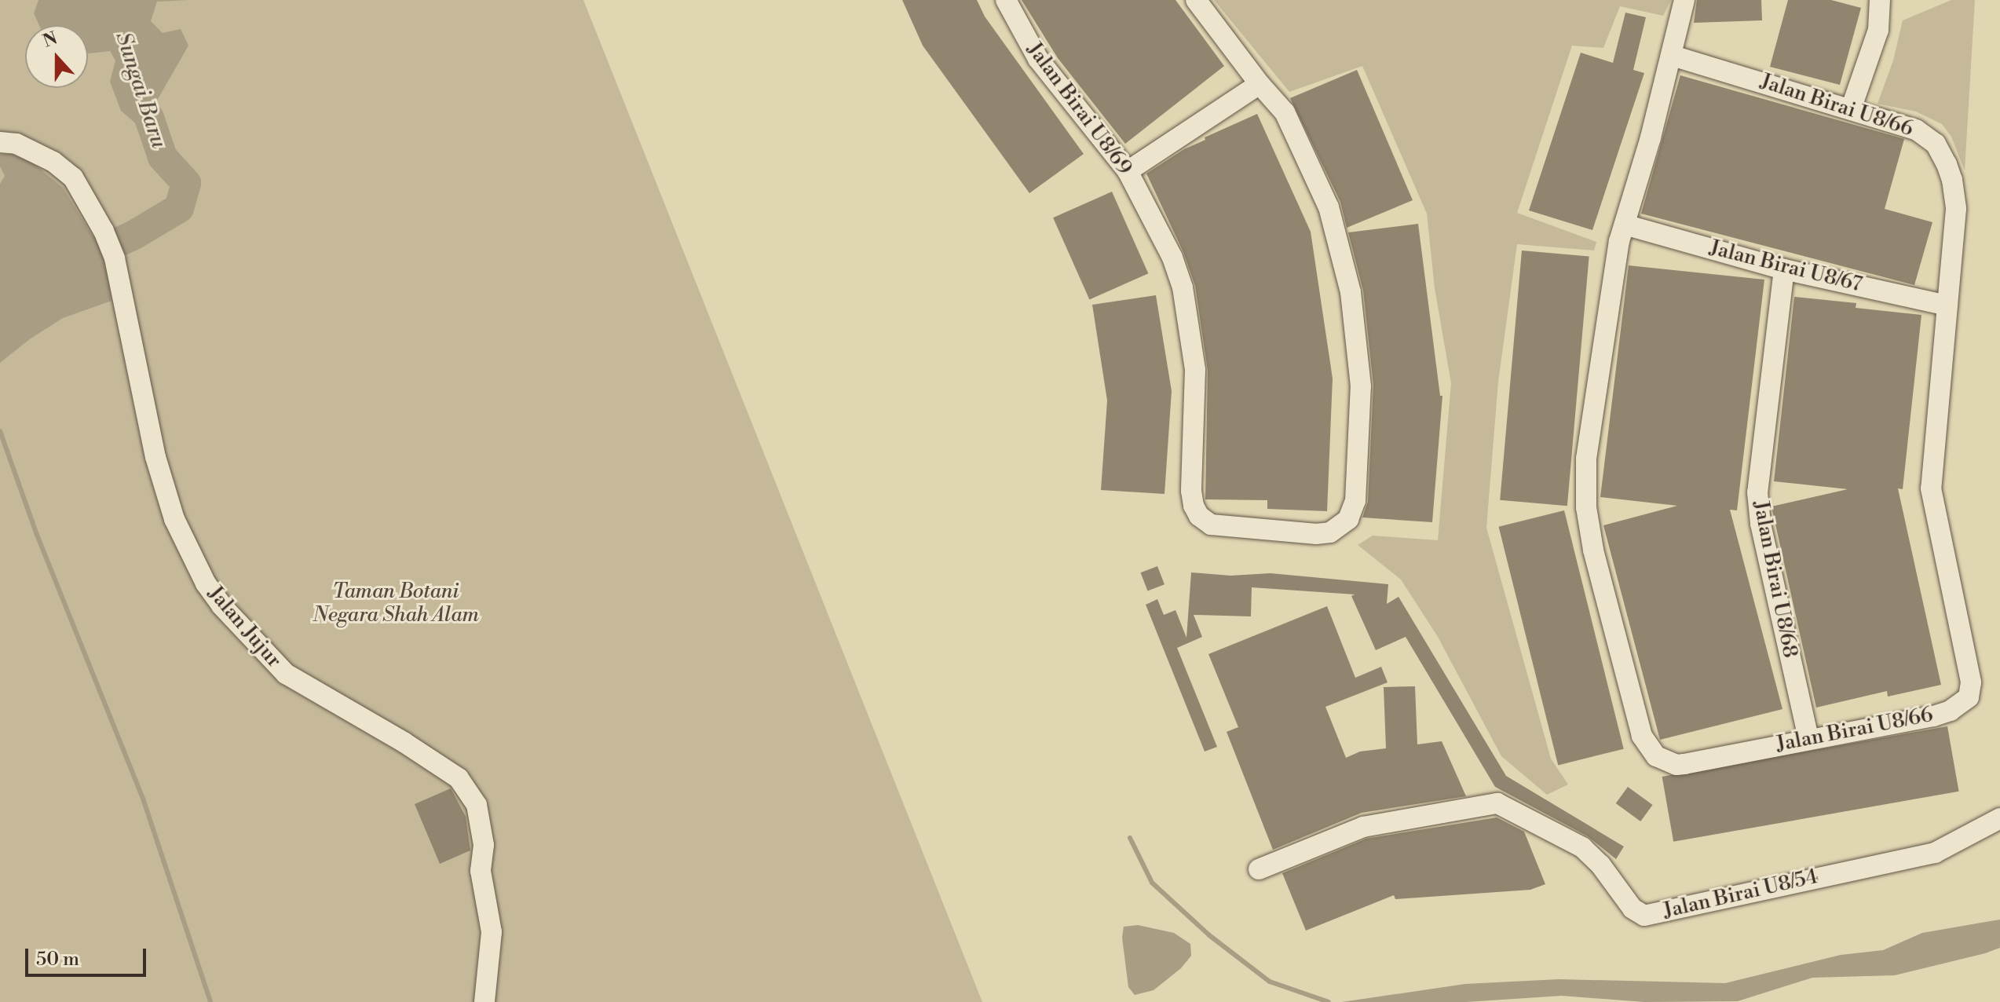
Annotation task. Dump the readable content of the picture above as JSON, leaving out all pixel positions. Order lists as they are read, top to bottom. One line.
{"streets":{"street":["Jalan Birai U8/66","Jalan Birai U8/69","Jalan Birai U8/67","Jalan Birai U8/68","Jalan Jujur","Jalan Birai U8/54"]},"crossings":[["Jalan Birai U8/66","Jalan Birai U8/67"],["Jalan Birai U8/66","Jalan Birai U8/68"],["Jalan Birai U8/67","Jalan Birai U8/68"]],"water":["Sungai Baru"],"parks":["Taman Botani Negara Shah Alam"],"scale_bar":"50 m","north":"top"}
